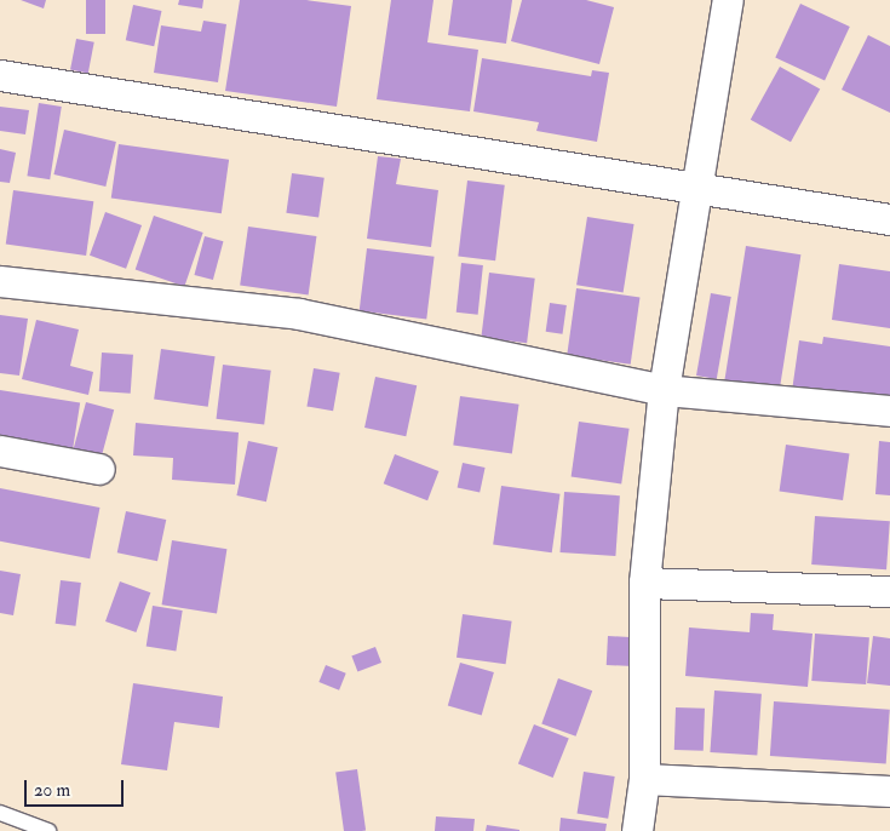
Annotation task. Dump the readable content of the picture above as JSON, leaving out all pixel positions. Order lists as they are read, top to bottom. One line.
{"scale_bar":"20 m"}
